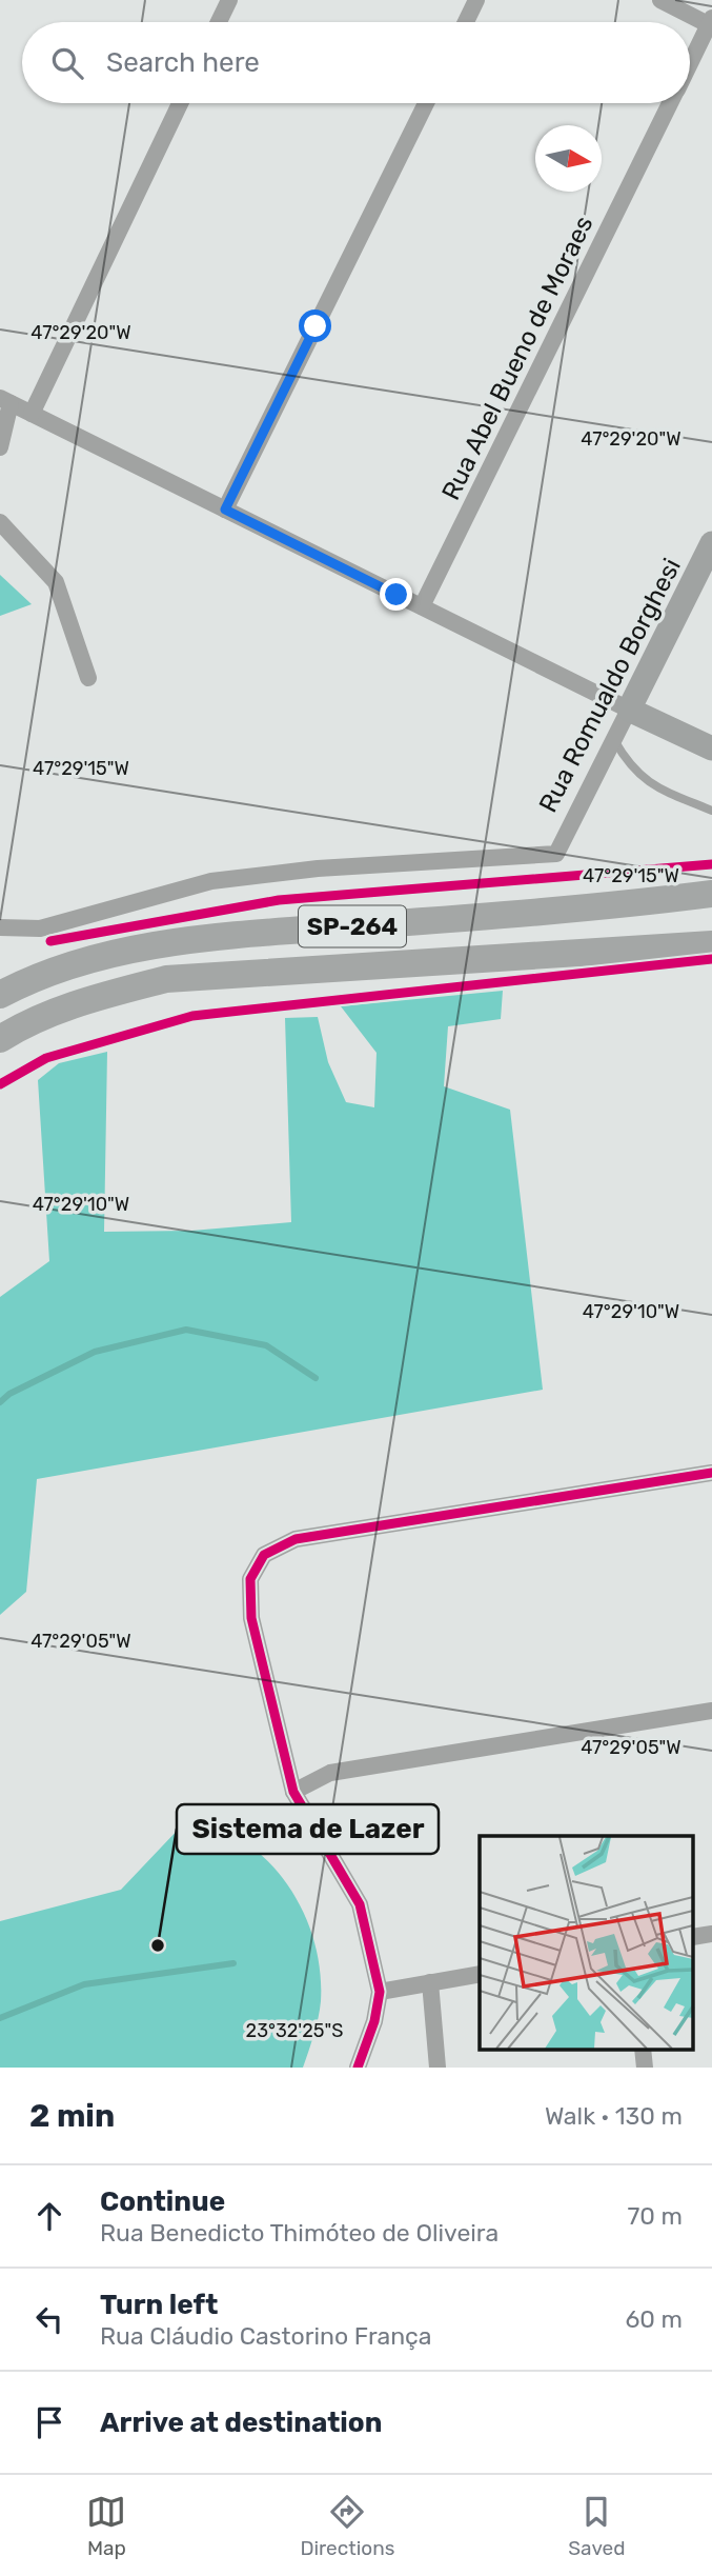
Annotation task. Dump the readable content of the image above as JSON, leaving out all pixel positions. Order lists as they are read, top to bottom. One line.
{"streets":{"main road":["SP-264"],"street":["Rua Abel Bueno de Moraes","Rua Romualdo Borghesi"]},"places":["Sistema de Lazer"],"north":"right","page":{"search":"Search here","heading":["2 min","Walk · 130 m"],"list":[["Continue","Rua Benedicto Thimóteo de Oliveira","70 m"],["Turn left","Rua Cláudio Castorino França","60 m"],"Arrive at destination"],"nav":["Map","Directions","Saved"]},"coordinates":["47°29'20\"W","47°29'15\"W","47°29'10\"W","47°29'05\"W","23°32'25\"S"]}
